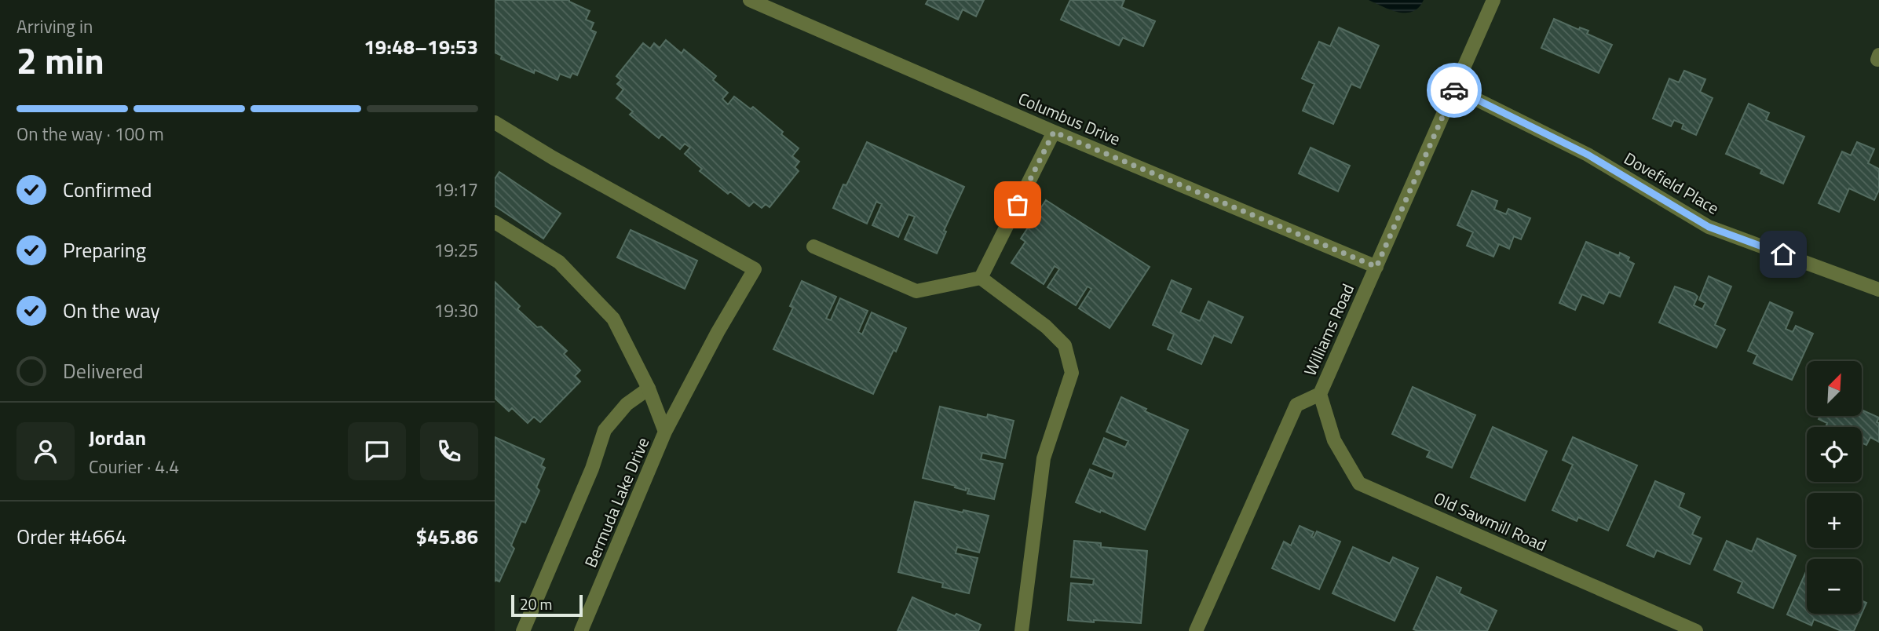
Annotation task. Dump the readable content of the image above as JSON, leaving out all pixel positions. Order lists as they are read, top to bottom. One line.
{"streets":{"street":["Columbus Drive","Dovefield Place","Williams Road","Bermuda Lake Drive","Old Sawmill Road"]},"crossings":[["Columbus Drive","Williams Road"],["Dovefield Place","Williams Road"],["Williams Road","Old Sawmill Road"]],"scale_bar":"20 m","north":"top right","page":{"heading":["2 min","Arriving in","19:48–19:53"],"panel":["Jordan","Courier · 4.4","Order #4664","$45.86"],"bar":"On the way · 100 m","list":[["Confirmed","19:17"],["Preparing","19:25"],["On the way","19:30"],"Delivered"],"map_buttons":["+","−"],"scale":"20 m"}}
